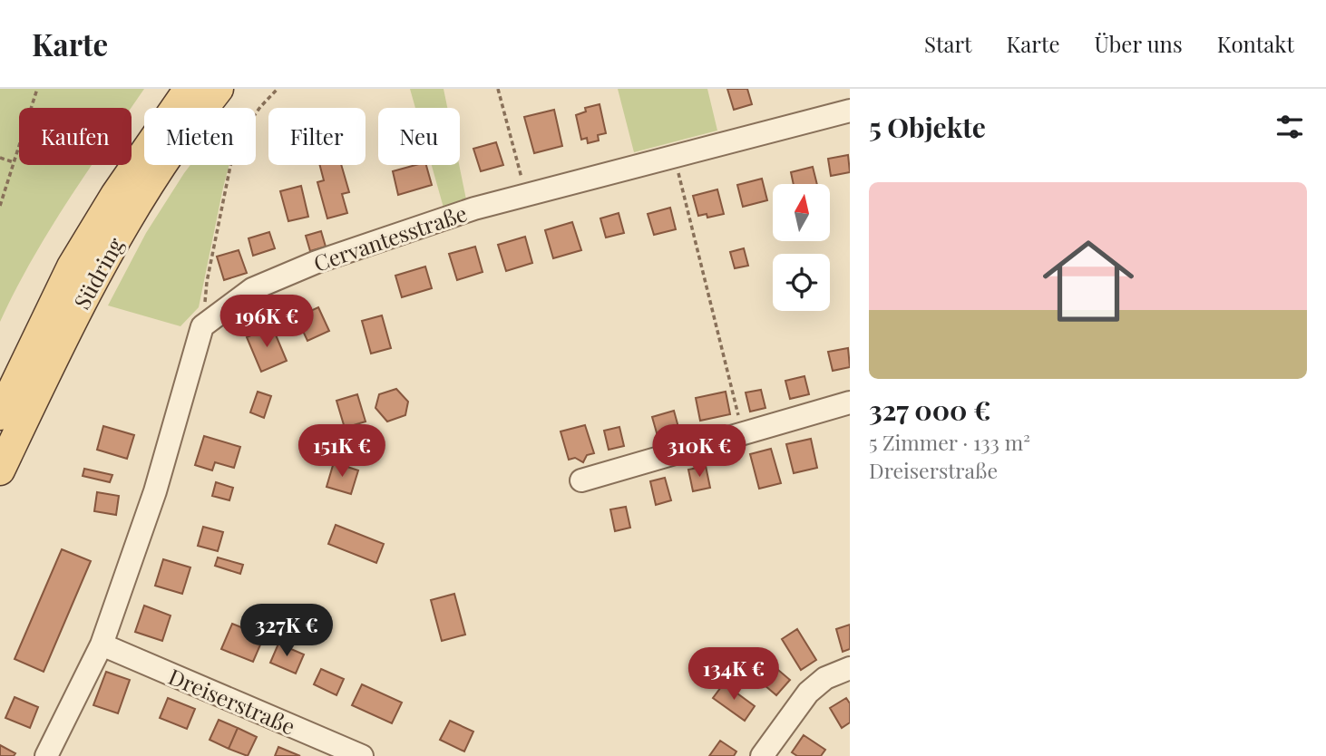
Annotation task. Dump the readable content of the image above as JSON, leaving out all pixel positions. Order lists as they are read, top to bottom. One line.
{"streets":{"main road":["Südring"],"street":["Cervantesstraße","Dreiserstraße"]},"north":"top","page":{"header":"Karte","nav":["Start","Karte","Über uns","Kontakt"],"heading":"5 Objekte","chip":["Kaufen","Mieten","Filter","Neu"],"list":[{"name":"327 000 €","note":"5 Zimmer · 133 m² · Dreiserstraße"}],"price":["196K €","151K €","310K €","327K €","134K €"]}}
